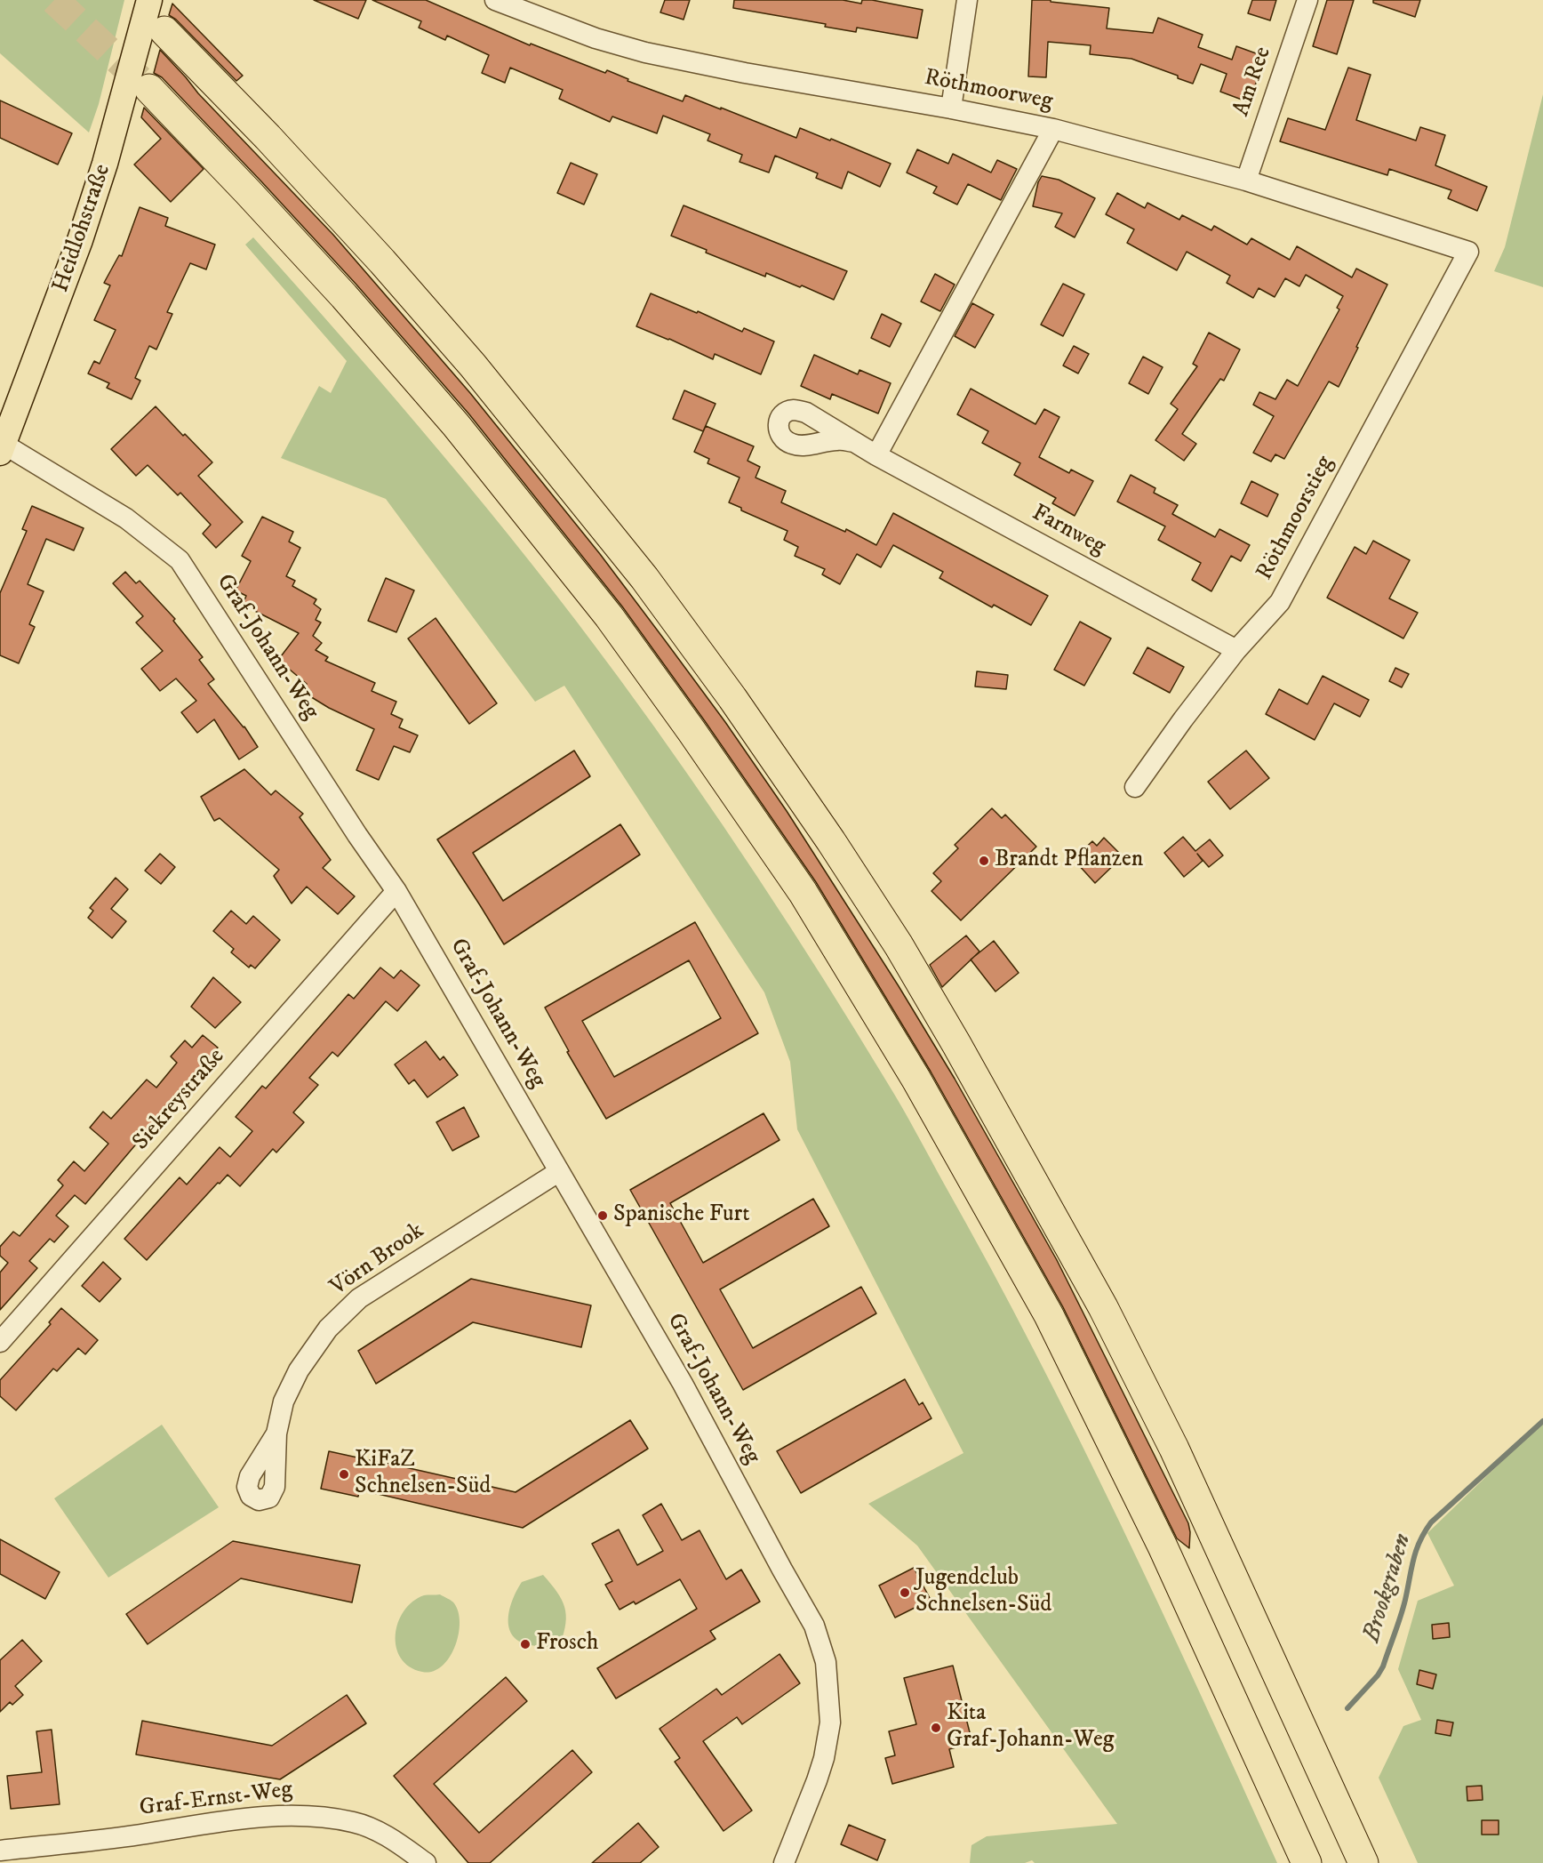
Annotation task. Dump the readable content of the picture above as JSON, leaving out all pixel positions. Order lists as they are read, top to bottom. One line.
{"streets":{"main road":["Heidlohstraße"],"street":["Am Ree","Röthmoorweg","Röthmoorstieg","Farnweg","Graf-Johann-Weg","Siekreystraße","Vörn Brook","Graf-Ernst-Weg"]},"crossings":[["Am Ree","Röthmoorweg"],["Röthmoorweg","Röthmoorstieg"],["Heidlohstraße","Graf-Johann-Weg"],["Röthmoorstieg","Farnweg"],["Graf-Johann-Weg","Siekreystraße"],["Graf-Johann-Weg","Vörn Brook"]],"water":["Brookgraben"],"places":["Brandt Pflanzen","Spanische Furt","KiFaZ Schnelsen-Süd","Jugendclub Schnelsen-Süd","Frosch","Kita Graf-Johann-Weg"]}
